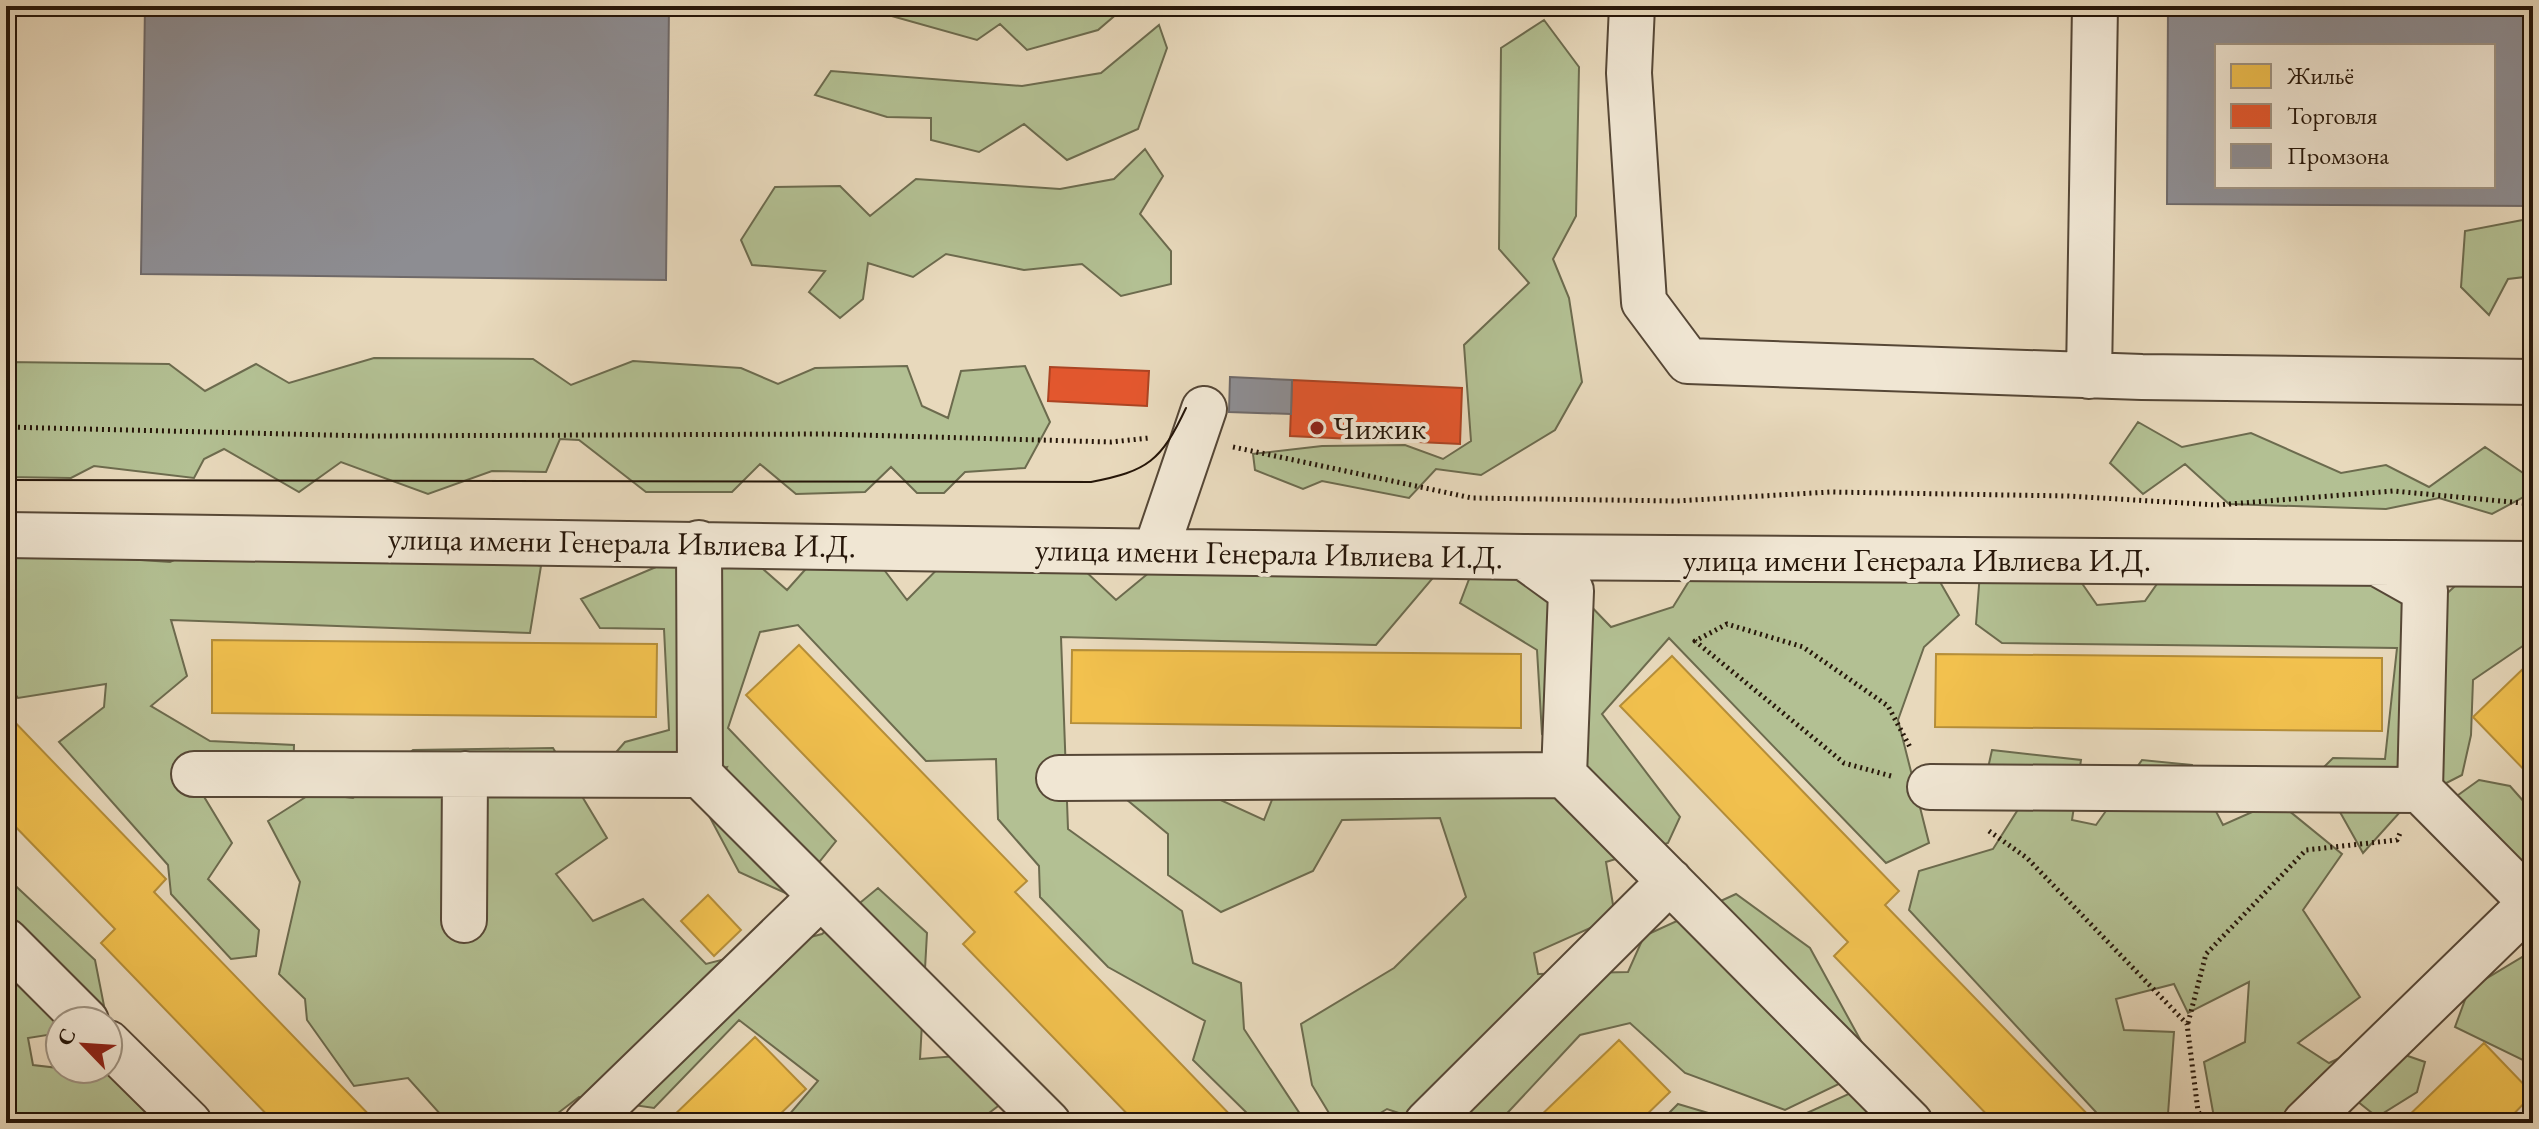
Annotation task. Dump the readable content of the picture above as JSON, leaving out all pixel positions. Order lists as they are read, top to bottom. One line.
{"streets":{"street":["улица имени Генерала Ивлиева И.Д."]},"places":["Чижик"],"legend":["Жильё","Торговля","Промзона"],"north":"top left"}
